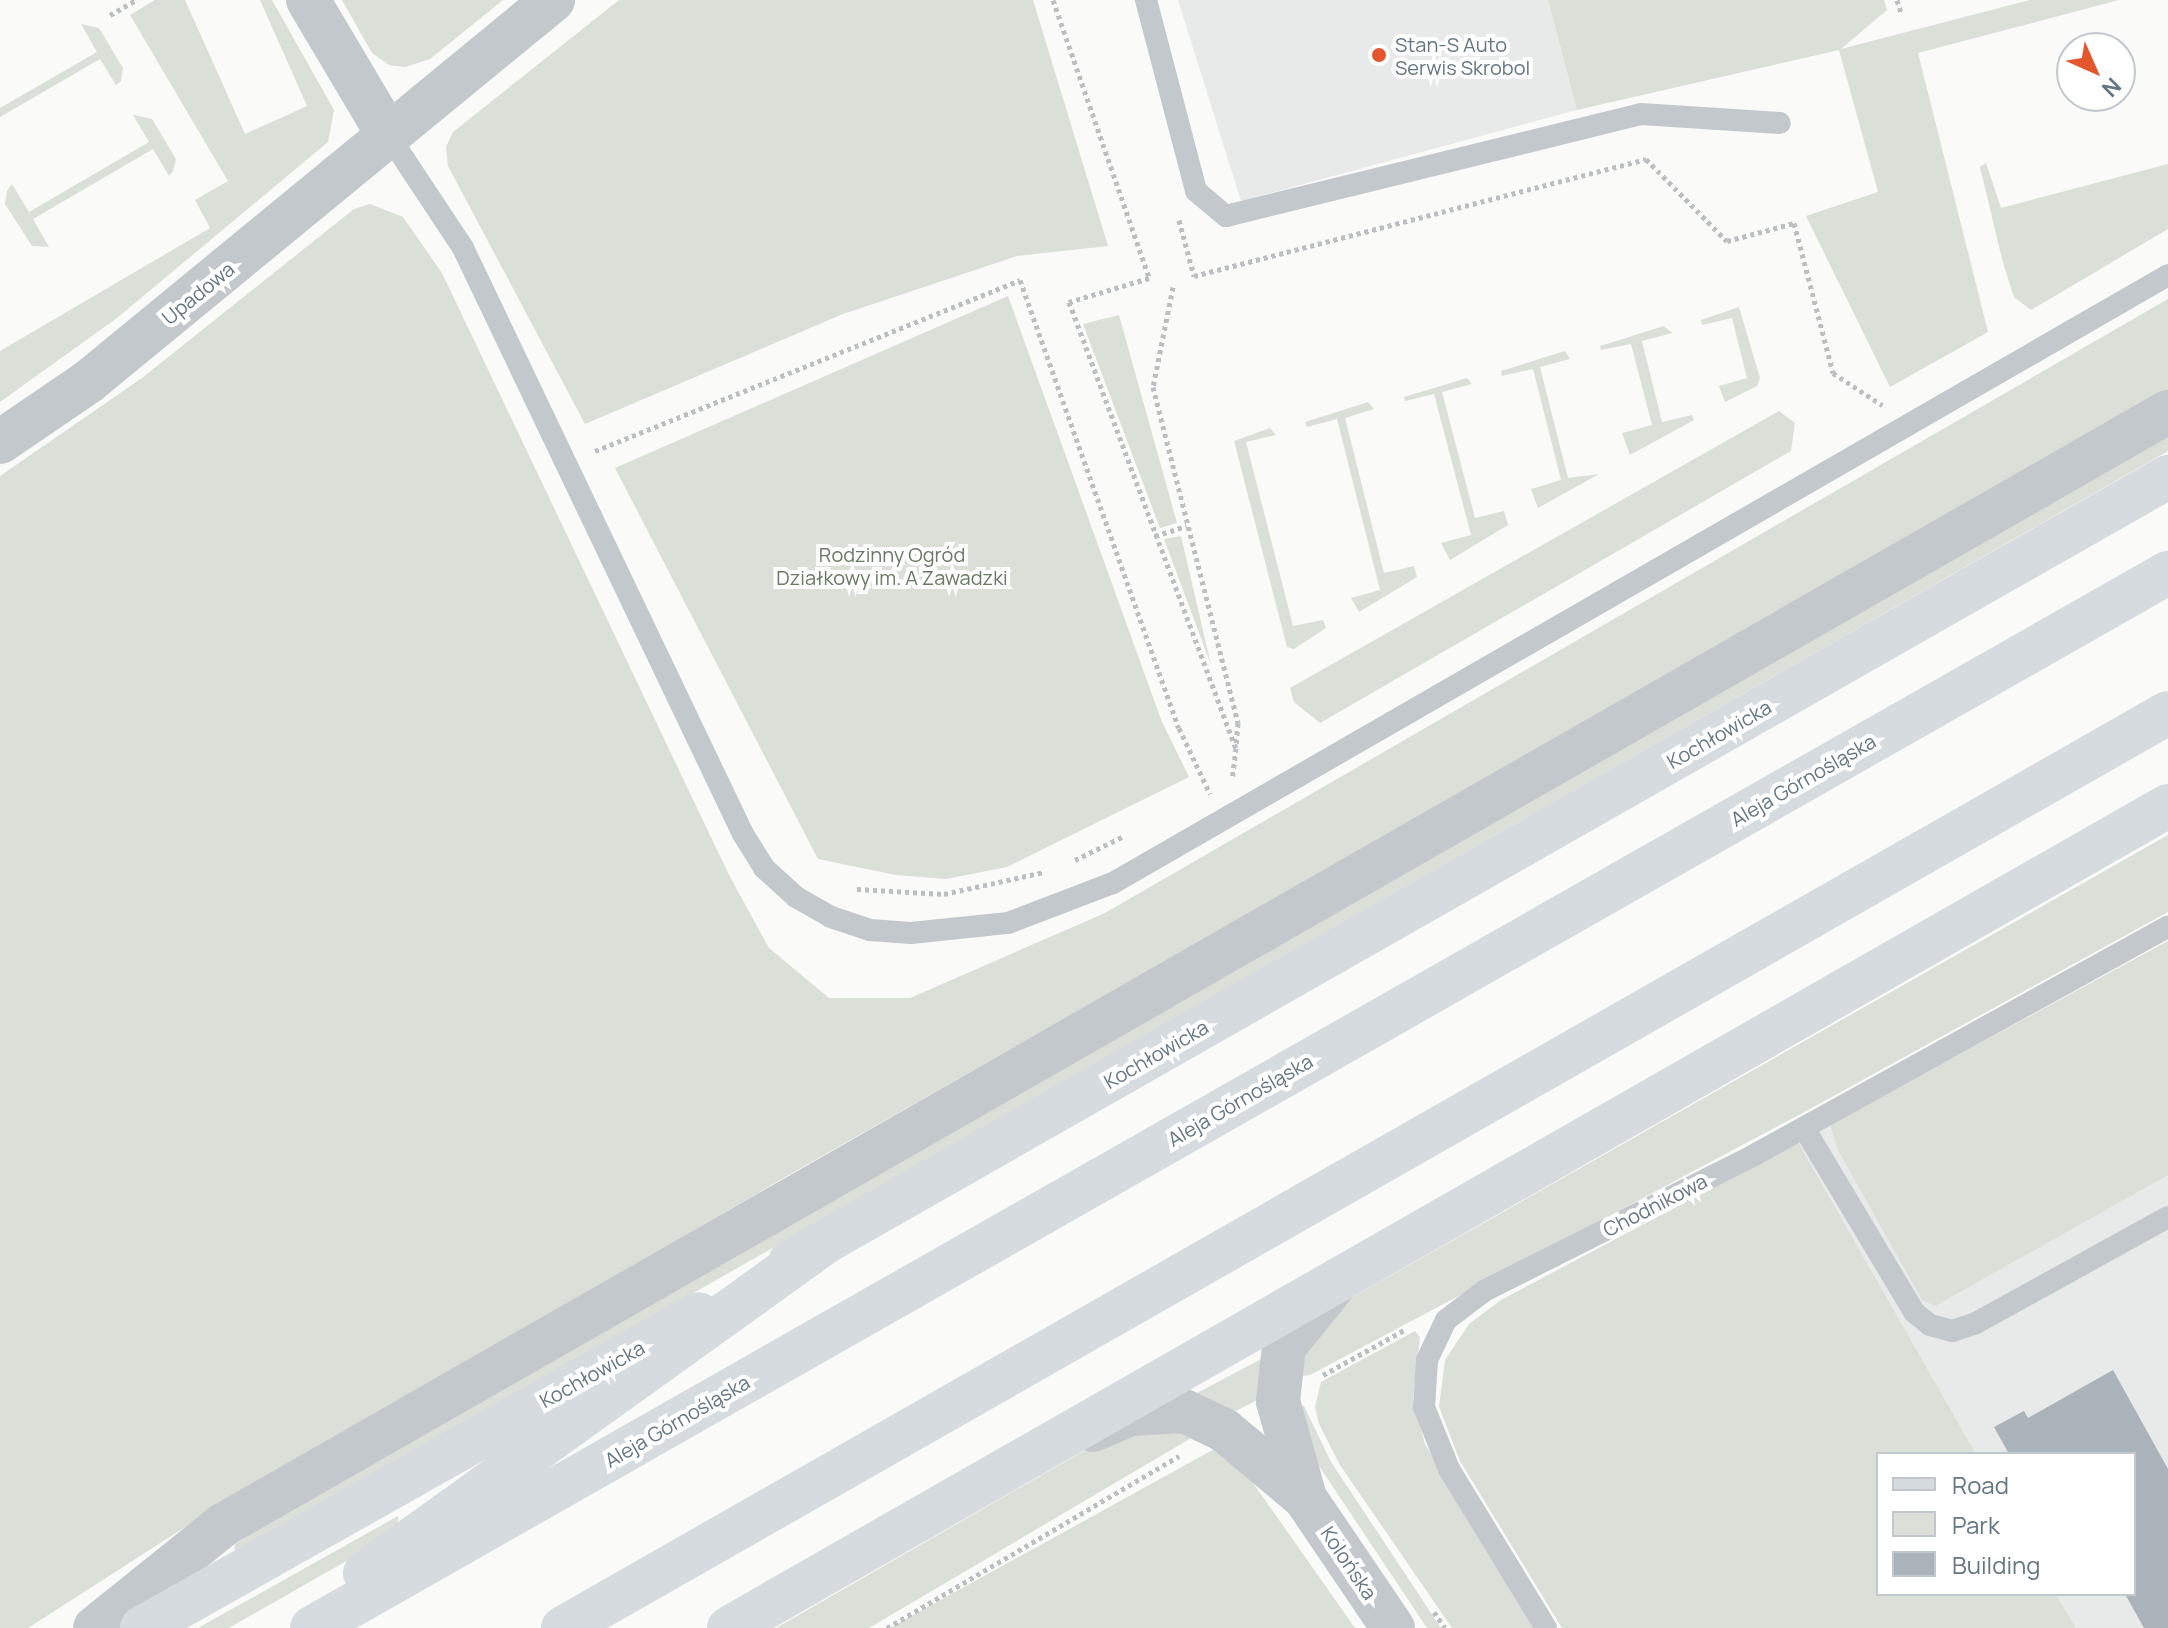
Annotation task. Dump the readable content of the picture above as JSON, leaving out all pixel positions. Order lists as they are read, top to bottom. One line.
{"streets":{"main road":["Kochłowicka","Aleja Górnośląska"],"street":["Upadowa","Kolońska"],"lane":["Chodnikowa"]},"parks":["Rodzinny Ogród Działkowy im. A Zawadzki"],"places":["Stan-S Auto Serwis Skrobol"],"legend":["Road","Park","Building"],"north":"bottom right"}
